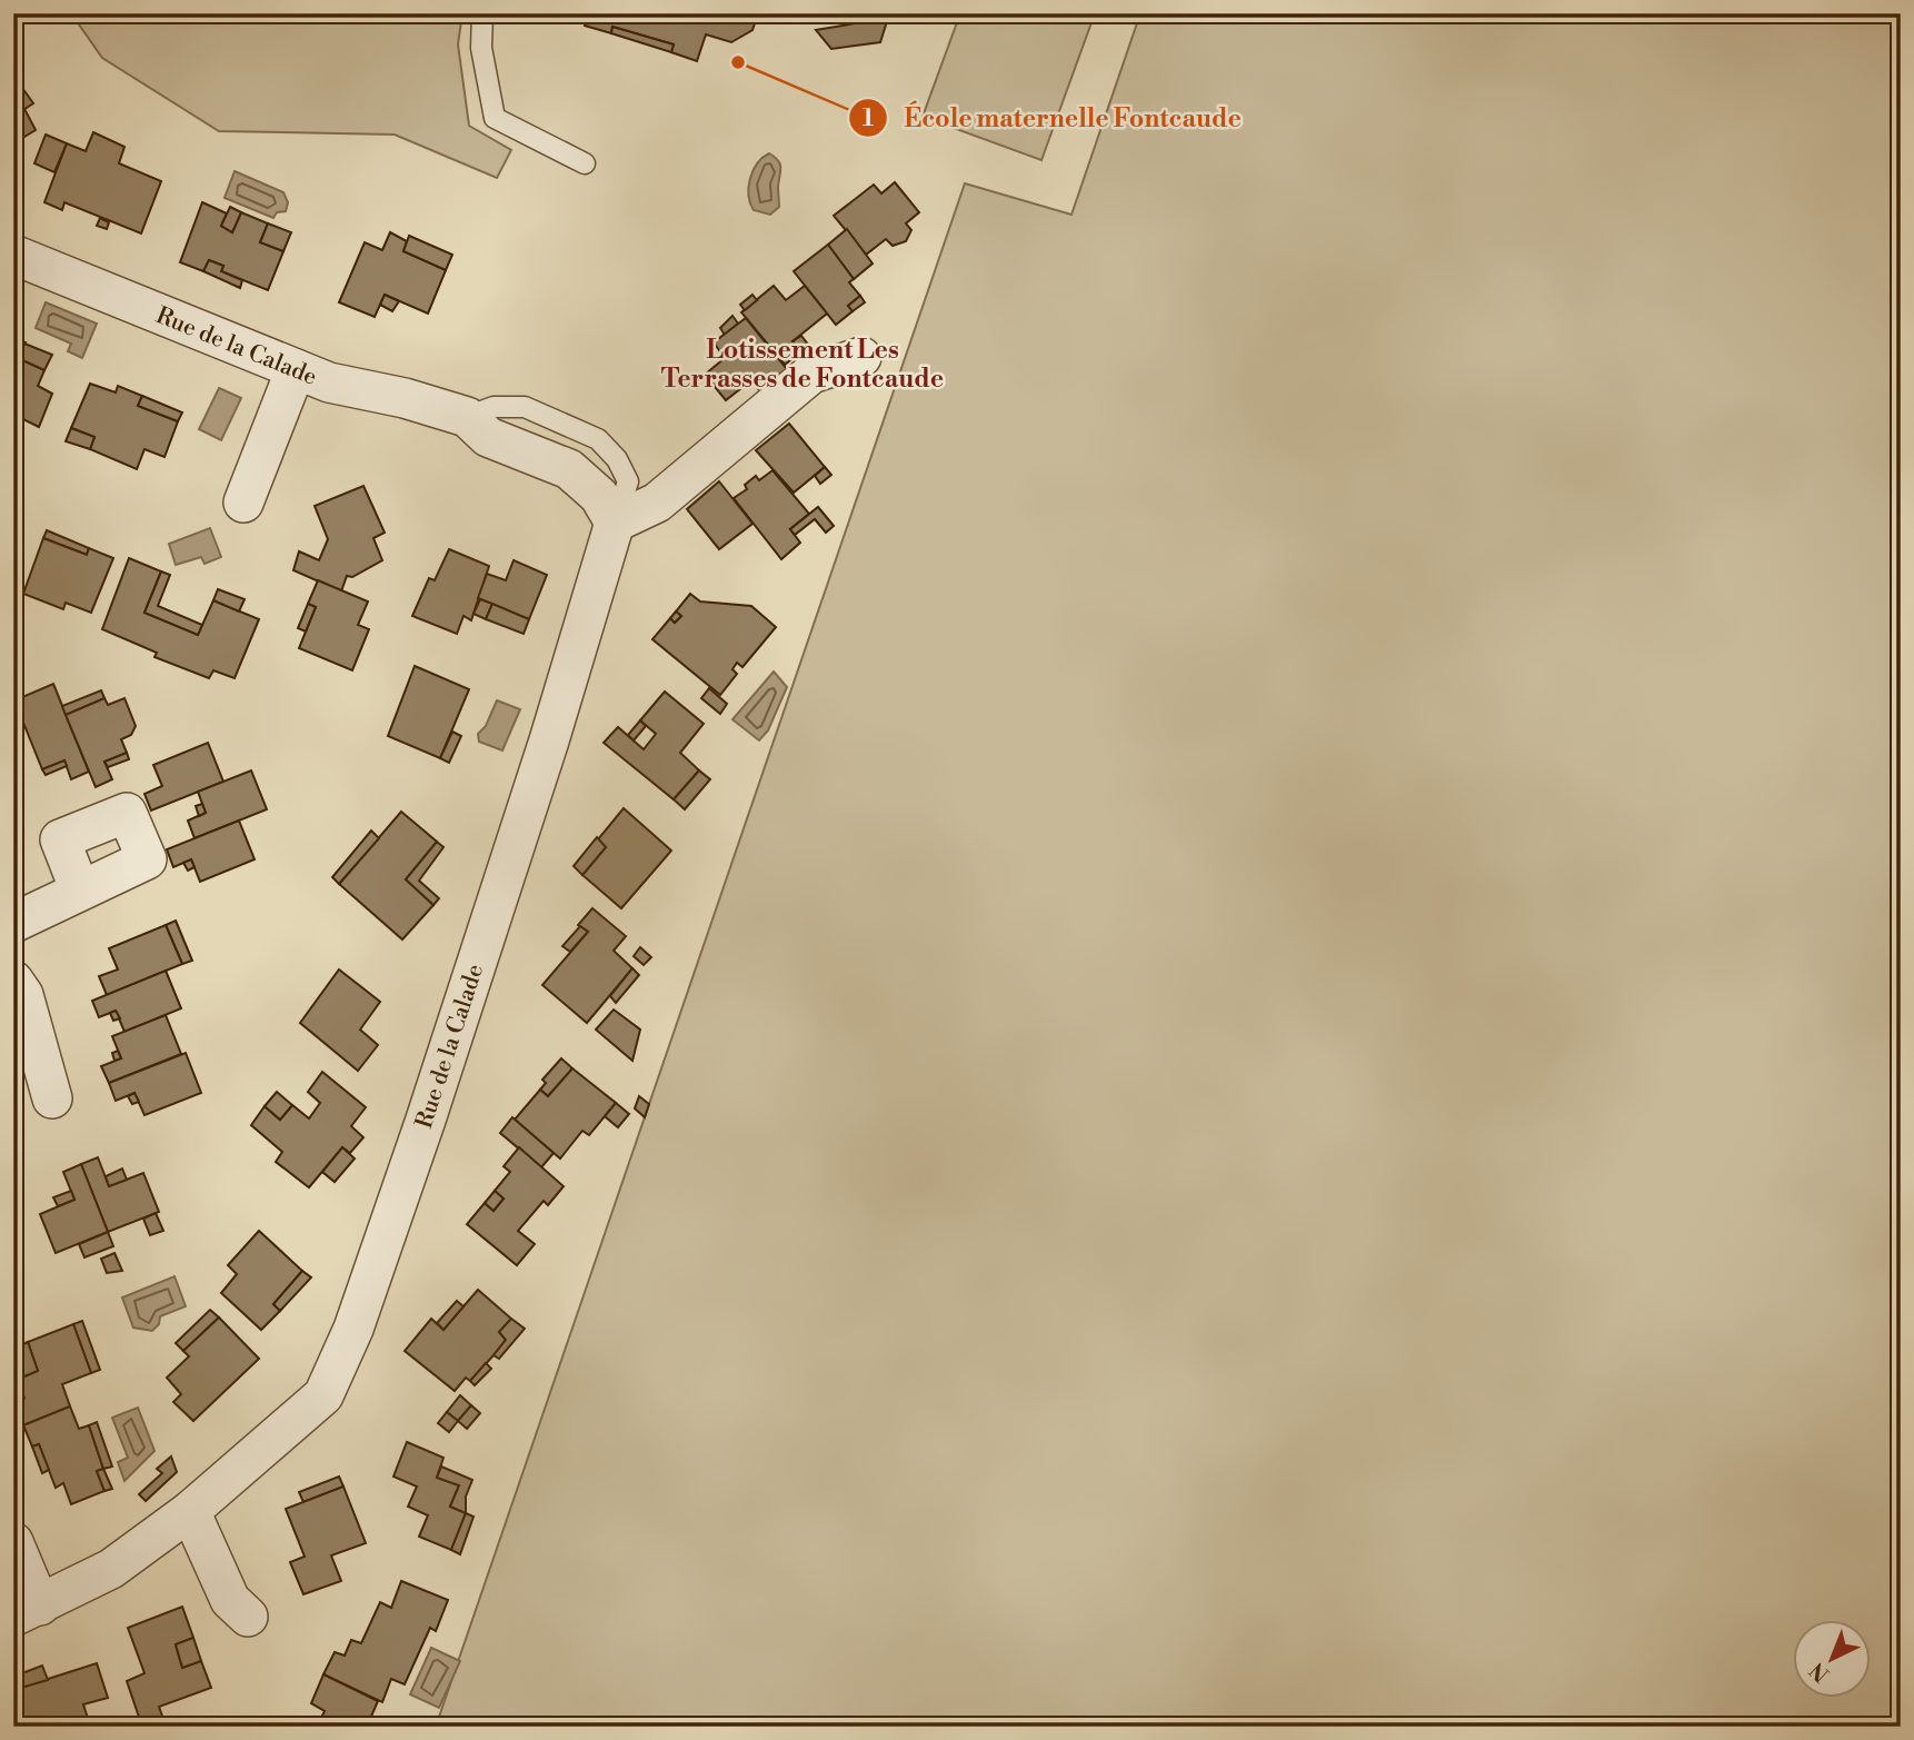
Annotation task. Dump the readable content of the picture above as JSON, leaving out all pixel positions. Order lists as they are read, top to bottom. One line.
{"streets":{"street":["Rue de la Calade"]},"districts":["Lotissement Les Terrasses de Fontcaude"],"places":["École maternelle Fontcaude"],"north":"bottom left"}
